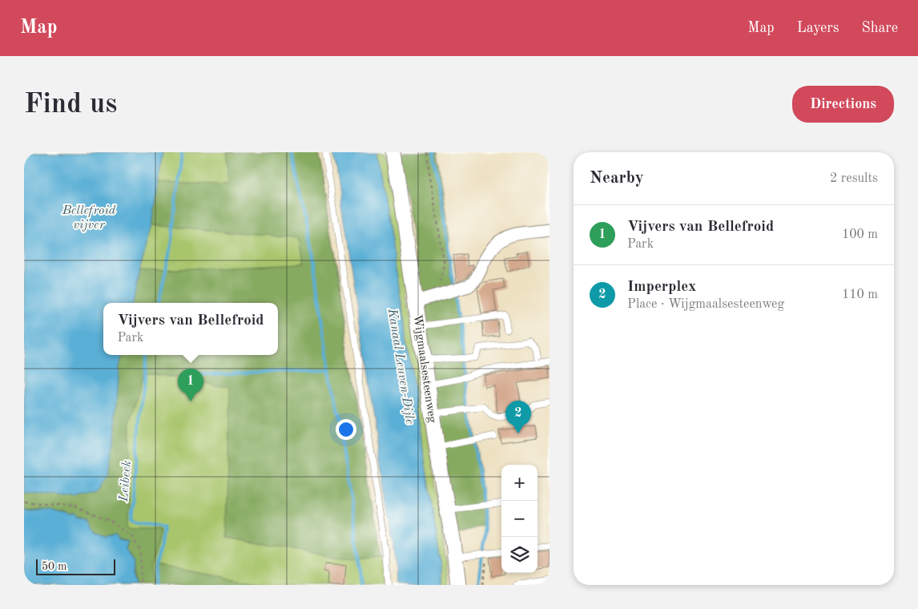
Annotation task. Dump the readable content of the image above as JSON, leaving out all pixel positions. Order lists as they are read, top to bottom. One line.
{"streets":{"street":["Wijgmaalsesteenweg"]},"water":["Bellefroid vijver","Kanaal Leuven-Dijle","Leibeek"],"scale_bar":"50 m","page":{"header":"Map","nav":["Map","Layers","Share"],"buttons":"Directions","title":"Find us","heading":["Nearby","2 results"],"list":[{"mark":"1","name":"Vijvers van Bellefroid","note":"Park","value":"100 m"},{"mark":"2","name":"Imperplex","note":"Place · Wijgmaalsesteenweg","value":"110 m"}],"popup":["Vijvers van Bellefroid","Park"],"pins":["1","2"],"map_buttons":["+","−"],"scale":"50 m"}}
